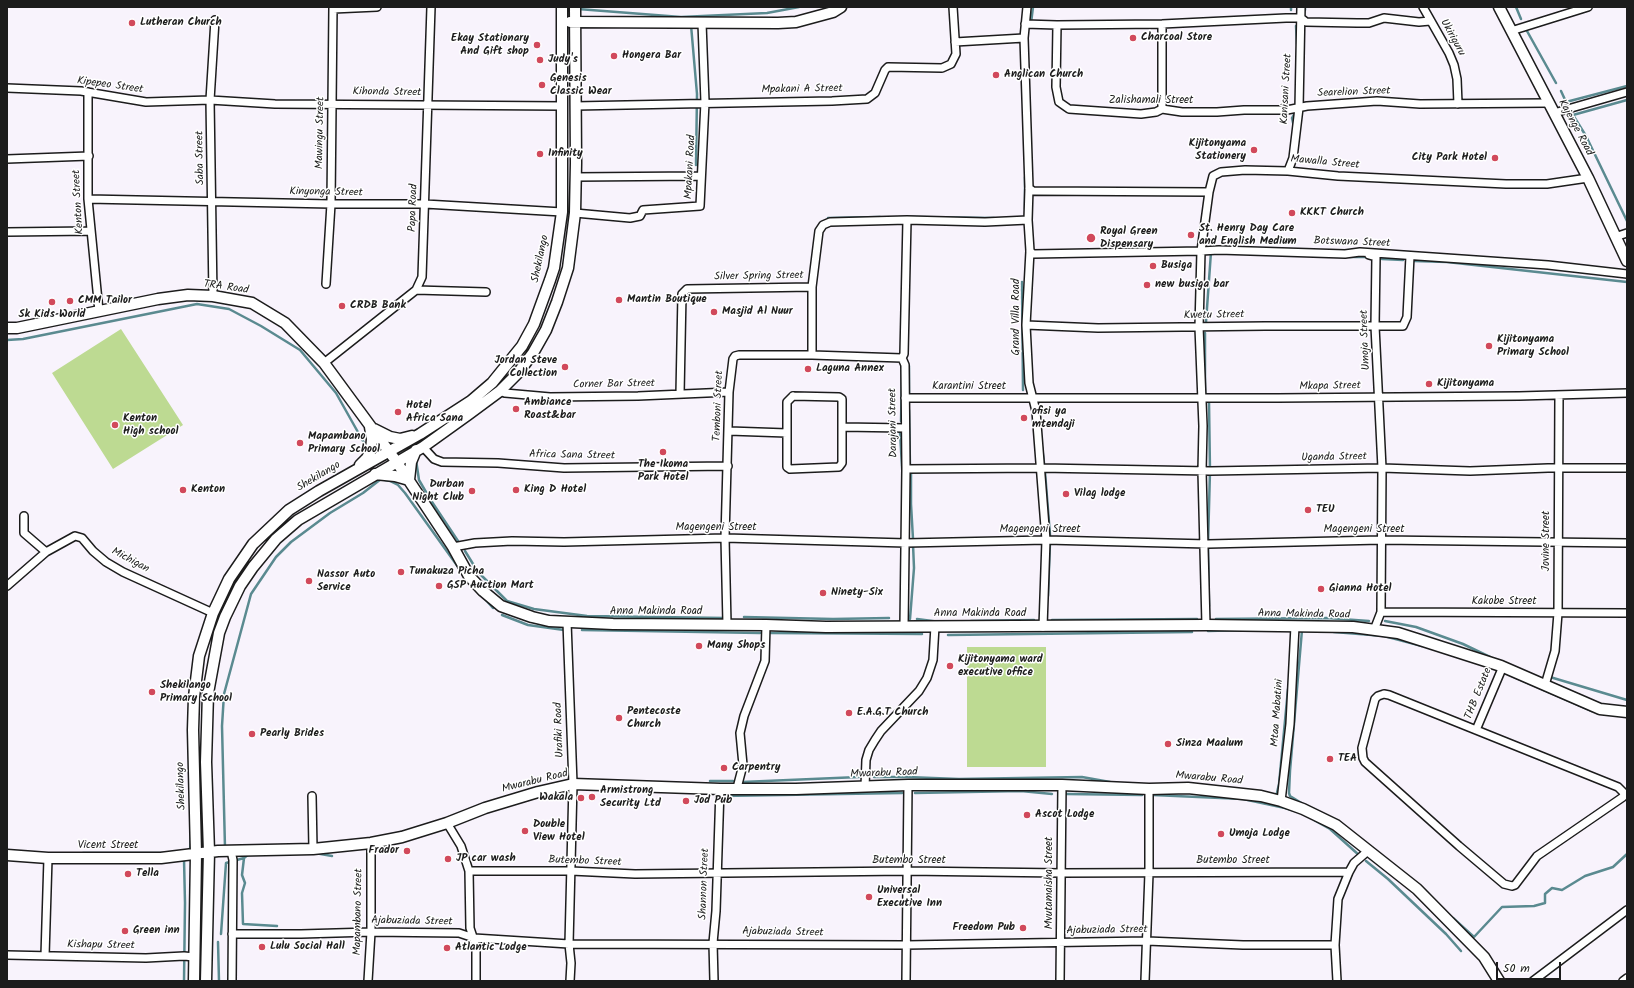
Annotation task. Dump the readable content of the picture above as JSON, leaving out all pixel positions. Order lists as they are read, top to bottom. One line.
{"streets":{"street":["Ukiriguru","Kipepeo Street","Kanisani Street","Mpakani A Street","Kihonda Street","Searelion Street","Zalishamali Street","Kajenge Road","Mawingu Street","Saba Street","Mawalla Street","Mpakani Road","Kinyonga Street","Kenton Street","Papa Road","Botswana Street","Shekilango","Silver Spring Street","TRA Road","Kwetu Street","Grand Villa Road","Umoja Street","Corner Bar Street","Karantini Street","Mkapa Street","Temboni Street","Darajani Street","Africa Sana Street","Uganda Street","Magengeni Street","Jovine Street","Michigan","Kakobe Street","Anna Makinda Road","THB Estate","Mtaa Mabatini","Urafiki Road","Mwarabu Road","Vicent Street","Butembo Street","Mvutamaisha Street","Shannon Street","Mapambano Street","Ajabuziada Street","Kishapu Street"]},"crossings":[["Ukiriguru","Searelion Street"],["Kipepeo Street","Kihonda Street"],["Kipepeo Street","Saba Street"],["Kipepeo Street","Kenton Street"],["Kanisani Street","Searelion Street"],["Kanisani Street","Zalishamali Street"],["Kanisani Street","Mawalla Street"],["Mpakani A Street","Mpakani Road"],["Kihonda Street","Mawingu Street"],["Kihonda Street","Saba Street"],["Kihonda Street","Papa Road"],["Kihonda Street","Shekilango"],["Searelion Street","Zalishamali Street"],["Searelion Street","Kajenge Road"],["Kajenge Road","Mawalla Street"],["Mawingu Street","Kinyonga Street"],["Saba Street","Kinyonga Street"],["Saba Street","TRA Road"],["Mawalla Street","Botswana Street"],["Mawalla Street","Kwetu Street"],["Mawalla Street","Mkapa Street"],["Mawalla Street","Uganda Street"],["Mawalla Street","Magengeni Street"],["Mawalla Street","Anna Makinda Road"],["Kinyonga Street","Kenton Street"],["Kinyonga Street","Papa Road"],["Kinyonga Street","Shekilango"],["Kenton Street","TRA Road"],["Botswana Street","Kwetu Street"],["Botswana Street","Grand Villa Road"],["Botswana Street","Umoja Street"],["Shekilango","TRA Road"],["Shekilango","Michigan"],["Shekilango","Vicent Street"],["Shekilango","Kishapu Street"],["Silver Spring Street","Grand Villa Road"],["Silver Spring Street","Corner Bar Street"],["Silver Spring Street","Darajani Street"],["TRA Road","Anna Makinda Road"],["Kwetu Street","Grand Villa Road"],["Kwetu Street","Umoja Street"],["Grand Villa Road","Karantini Street"],["Grand Villa Road","Mkapa Street"],["Grand Villa Road","Uganda Street"],["Grand Villa Road","Magengeni Street"],["Grand Villa Road","Anna Makinda Road"],["Umoja Street","Mkapa Street"],["Umoja Street","Uganda Street"],["Umoja Street","Magengeni Street"],["Umoja Street","Kakobe Street"],["Umoja Street","Anna Makinda Road"],["Corner Bar Street","Temboni Street"],["Karantini Street","Mkapa Street"],["Karantini Street","Darajani Street"],["Mkapa Street","Jovine Street"],["Temboni Street","Darajani Street"],["Temboni Street","Africa Sana Street"],["Temboni Street","Magengeni Street"],["Temboni Street","Anna Makinda Road"],["Darajani Street","Uganda Street"],["Darajani Street","Magengeni Street"],["Darajani Street","Anna Makinda Road"],["Uganda Street","Jovine Street"],["Magengeni Street","Jovine Street"],["Magengeni Street","Anna Makinda Road"],["Jovine Street","Kakobe Street"],["Jovine Street","Anna Makinda Road"],["Anna Makinda Road","THB Estate"],["Anna Makinda Road","Mtaa Mabatini"],["Anna Makinda Road","Urafiki Road"],["Mtaa Mabatini","Mwarabu Road"],["Urafiki Road","Mwarabu Road"],["Urafiki Road","Butembo Street"],["Urafiki Road","Ajabuziada Street"],["Mwarabu Road","Vicent Street"],["Mwarabu Road","Mvutamaisha Street"],["Mwarabu Road","Shannon Street"],["Mwarabu Road","Mapambano Street"],["Butembo Street","Mvutamaisha Street"],["Butembo Street","Shannon Street"],["Mvutamaisha Street","Ajabuziada Street"],["Shannon Street","Ajabuziada Street"],["Mapambano Street","Ajabuziada Street"]],"places":["Lutheran Church","Charcoal Store","Ekay Stationary And Gift shop","Hongera Bar","Judy's","Anglican Church","Genesis Classic Wear","Kijitonyama Stationery","Infinity","City Park Hotel","KKKT Church","St. Henry Day Care and English Medium","Royal Green Dispensary","Busiga","new busiga bar","Mantin Boutique","CMM Tailor","Sk Kids World","CRDB Bank","Masjid Al Nuur","Kijitonyama Primary School","Jordan Steve Collection","Laguna Annex","Kijitonyama","Ambiance Roast&bar","Hotel Africa Sana","ofisi ya mtendaji","Kenton High school","Mapambano Primary School","The Ikoma Park Hotel","Kenton","King D Hotel","Durban Night Club","Vilag lodge","TEU","Tunakuza Picha","Nassor Auto Service","GSP Auction Mart","Gianna Hotel","Ninety-Six","Many Shops","Kijitonyama ward executive office","Shekilango Primary School","E.A.G.T Church","Pentecoste Church","Pearly Brides","Sinza Maalum","TEA","Carpentry","Armistrong Security Ltd","Wakala","Jod Pub","Ascot Lodge","Double View Hotel","Umoja Lodge","Frador","JP car wash","Tella","Universal Executive Inn","Freedom Pub","Green inn","Lulu Social Hall","Atlantic Lodge"],"scale_bar":"50 m"}
